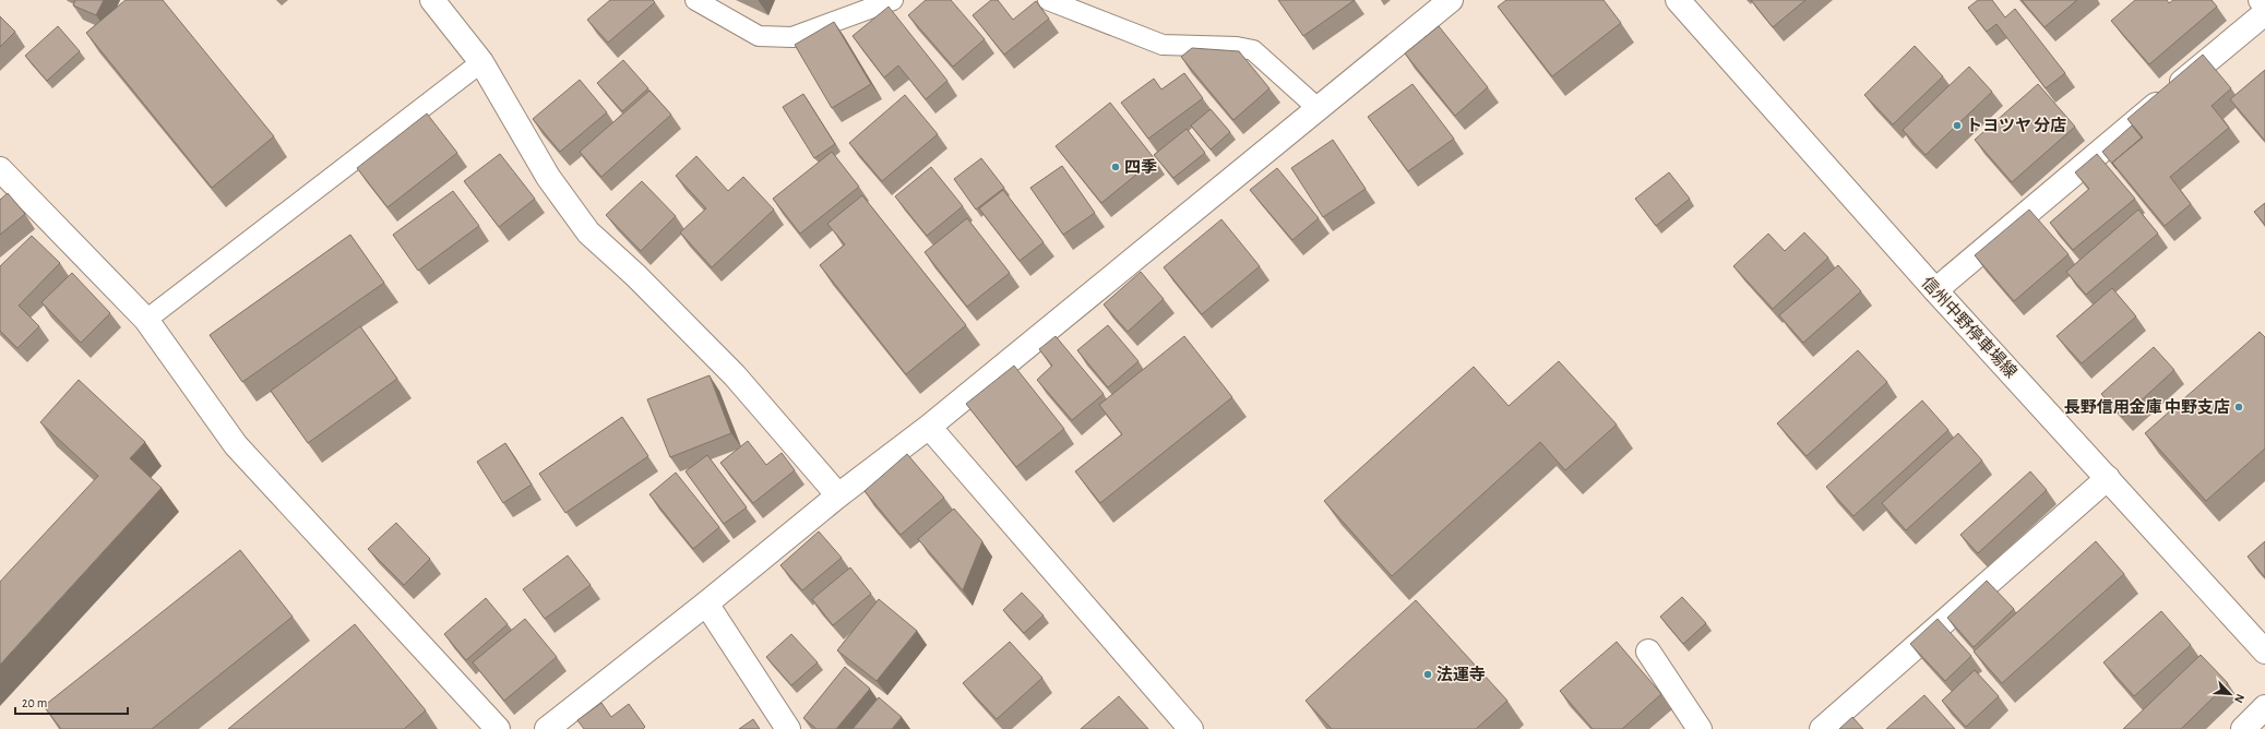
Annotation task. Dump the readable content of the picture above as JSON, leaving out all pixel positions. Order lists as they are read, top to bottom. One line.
{"streets":{"street":["信州中野停車場線"]},"places":["トヨツヤ 分店","四季","長野信用金庫 中野支店","法運寺"],"scale_bar":"20 m","north":"bottom right"}
